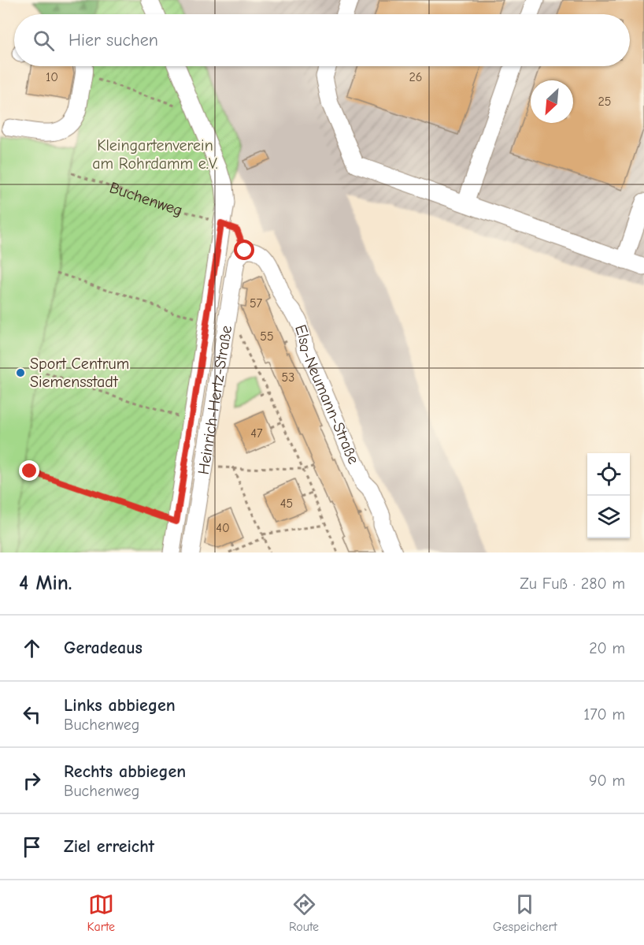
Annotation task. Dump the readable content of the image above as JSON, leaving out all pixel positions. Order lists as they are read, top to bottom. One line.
{"streets":{"street":["Elsa-Neumann-Straße","Heinrich-Hertz-Straße"],"path":["Buchenweg"]},"crossings":[["Buchenweg","Elsa-Neumann-Straße"],["Buchenweg","Heinrich-Hertz-Straße"],["Elsa-Neumann-Straße","Heinrich-Hertz-Straße"]],"parks":["Kleingartenverein am Rohrdamm e.V."],"places":["Sport Centrum Siemensstadt"],"house_numbers":["10","26","25","57","55","53","47","45","40"],"north":"bottom left","page":{"search":"Hier suchen","heading":["4 Min.","Zu Fuß · 280 m"],"list":[["Geradeaus","20 m"],["Links abbiegen","Buchenweg","170 m"],["Rechts abbiegen","Buchenweg","90 m"],"Ziel erreicht"],"nav":["Karte","Route","Gespeichert"]}}
